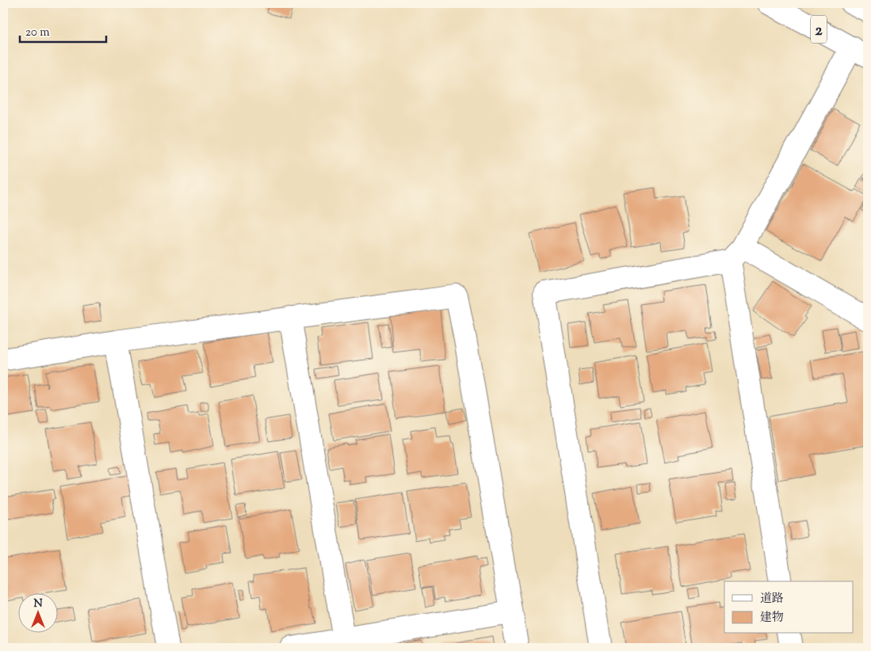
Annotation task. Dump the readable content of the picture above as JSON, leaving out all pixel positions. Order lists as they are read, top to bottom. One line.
{"streets":{"main road":["2"]},"legend":["道路","建物"],"scale_bar":"20 m","north":"top"}
